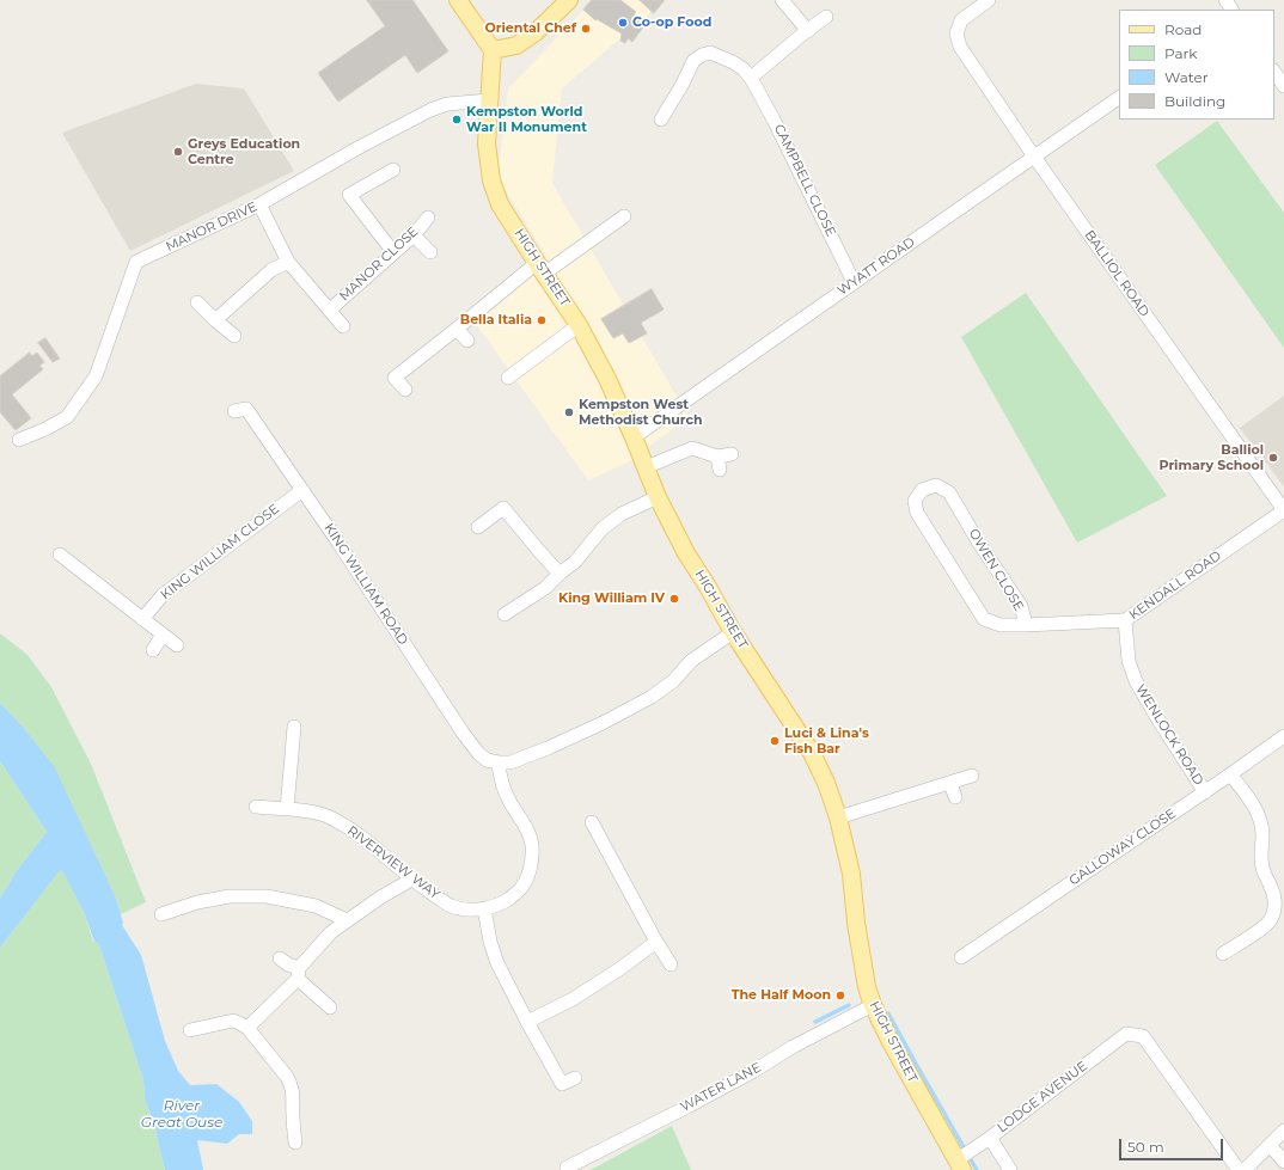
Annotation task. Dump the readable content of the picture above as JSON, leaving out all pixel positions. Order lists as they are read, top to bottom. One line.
{"streets":{"main road":["HIGH STREET"],"street":["CAMPBELL CLOSE","MANOR DRIVE","MANOR CLOSE","WYATT ROAD","BALLIOL ROAD","KING WILLIAM CLOSE","OWEN CLOSE","KING WILLIAM ROAD","KENDALL ROAD","WENLOCK ROAD","GALLOWAY CLOSE","RIVERVIEW WAY","WATER LANE","LODGE AVENUE"]},"crossings":[["CAMPBELL CLOSE","WYATT ROAD"],["MANOR DRIVE","MANOR CLOSE"],["MANOR DRIVE","HIGH STREET"],["WYATT ROAD","HIGH STREET"],["WYATT ROAD","BALLIOL ROAD"],["HIGH STREET","WATER LANE"],["HIGH STREET","LODGE AVENUE"],["BALLIOL ROAD","KENDALL ROAD"],["KING WILLIAM CLOSE","KING WILLIAM ROAD"],["OWEN CLOSE","KENDALL ROAD"],["KING WILLIAM ROAD","RIVERVIEW WAY"],["KENDALL ROAD","WENLOCK ROAD"],["WENLOCK ROAD","GALLOWAY CLOSE"]],"water":["River Great Ouse"],"places":["Co-op Food","Oriental Chef","Kempston World War II Monument","Greys Education Centre","Bella Italia","Kempston West Methodist Church","Balliol Primary School","King William IV","Luci & Lina's Fish Bar","The Half Moon"],"legend":["Road","Park","Water","Building"],"scale_bar":"50 m"}
